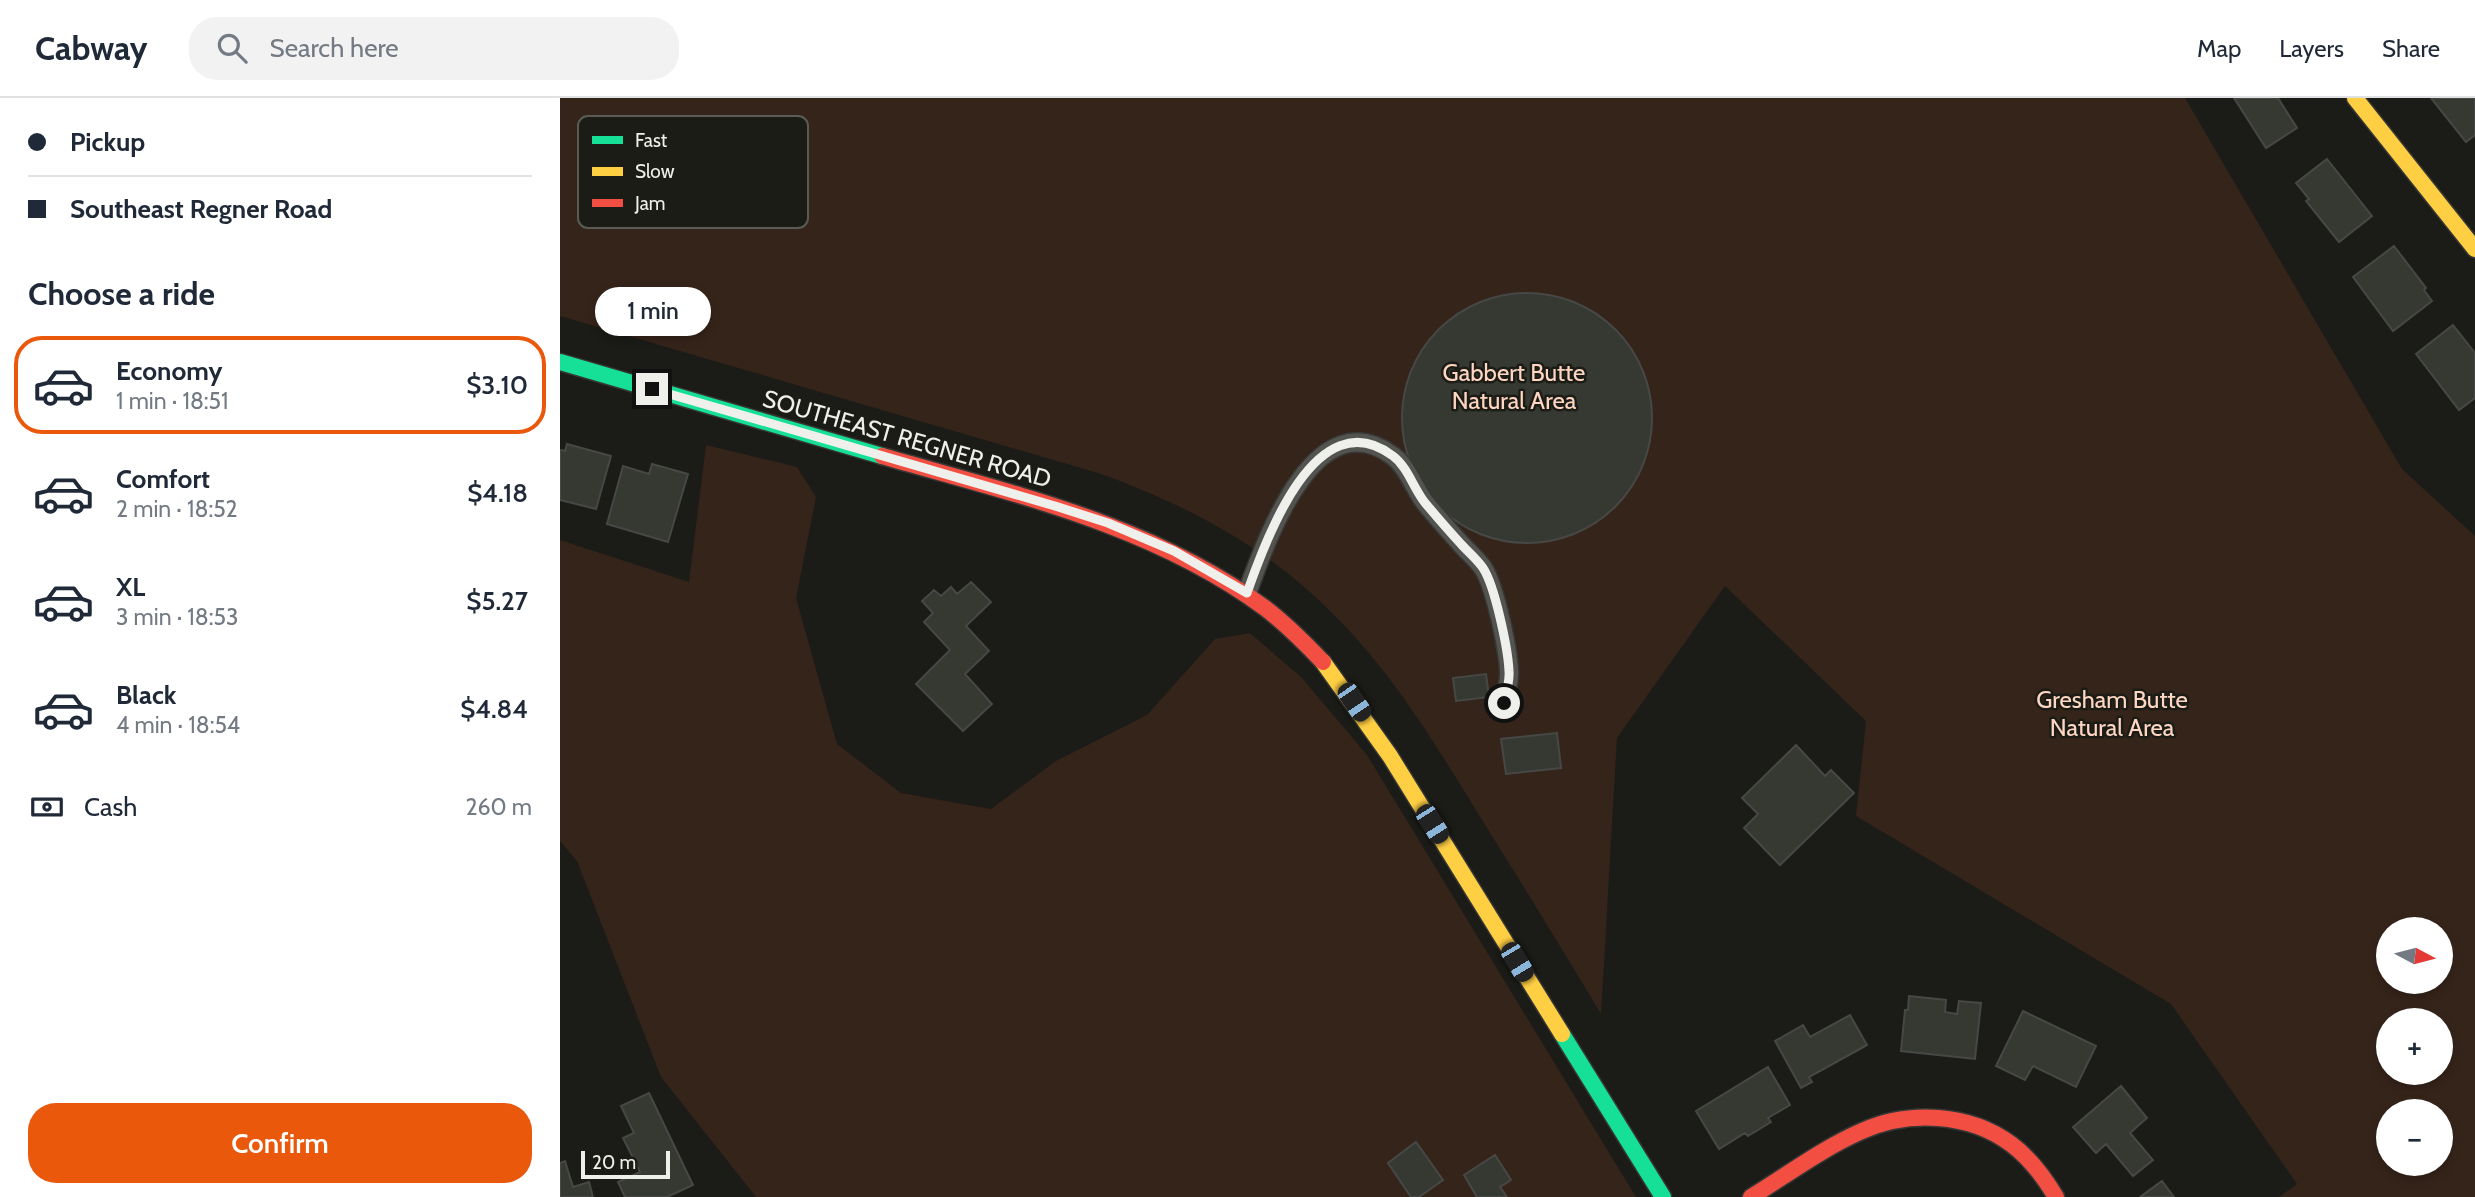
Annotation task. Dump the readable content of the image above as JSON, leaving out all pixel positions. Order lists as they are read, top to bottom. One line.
{"streets":{"street":["SOUTHEAST REGNER ROAD"]},"parks":["Gabbert Butte Natural Area","Gresham Butte Natural Area"],"legend":["Fast","Slow","Jam"],"scale_bar":"20 m","north":"right","page":{"header":"Cabway","search":"Search here","nav":["Map","Layers","Share"],"banner":["Pickup","Southeast Regner Road"],"heading":"Choose a ride","bubble":"1 min","list":[{"name":"Economy","note":"1 min · 18:51","value":"$3.10"},{"name":"Comfort","note":"2 min · 18:52","value":"$4.18"},{"name":"XL","note":"3 min · 18:53","value":"$5.27"},{"name":"Black","note":"4 min · 18:54","value":"$4.84"}],"pay":["Cash","260 m"],"map_buttons":["+","−"],"buttons":"Confirm","scale":"20 m"}}
